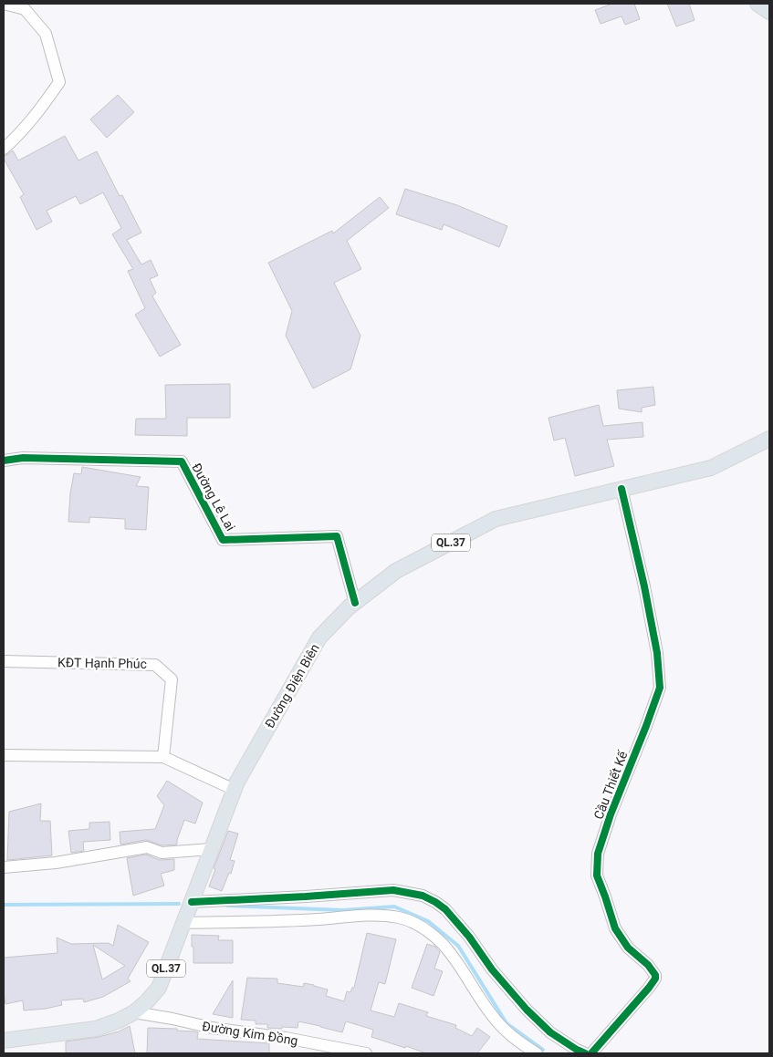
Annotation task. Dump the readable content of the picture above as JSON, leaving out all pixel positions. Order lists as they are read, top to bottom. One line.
{"streets":{"main road":["QL.37","Đường Điện Biên"],"street":["Đường Lê Lai","KĐT Hạnh Phúc","Cầu Thiết Kế","Đường Kim Đồng"]},"crossings":[["Đường Lê Lai","Đường Điện Biên"],["Đường Điện Biên","Cầu Thiết Kế"],["Đường Điện Biên","Đường Kim Đồng"]]}
